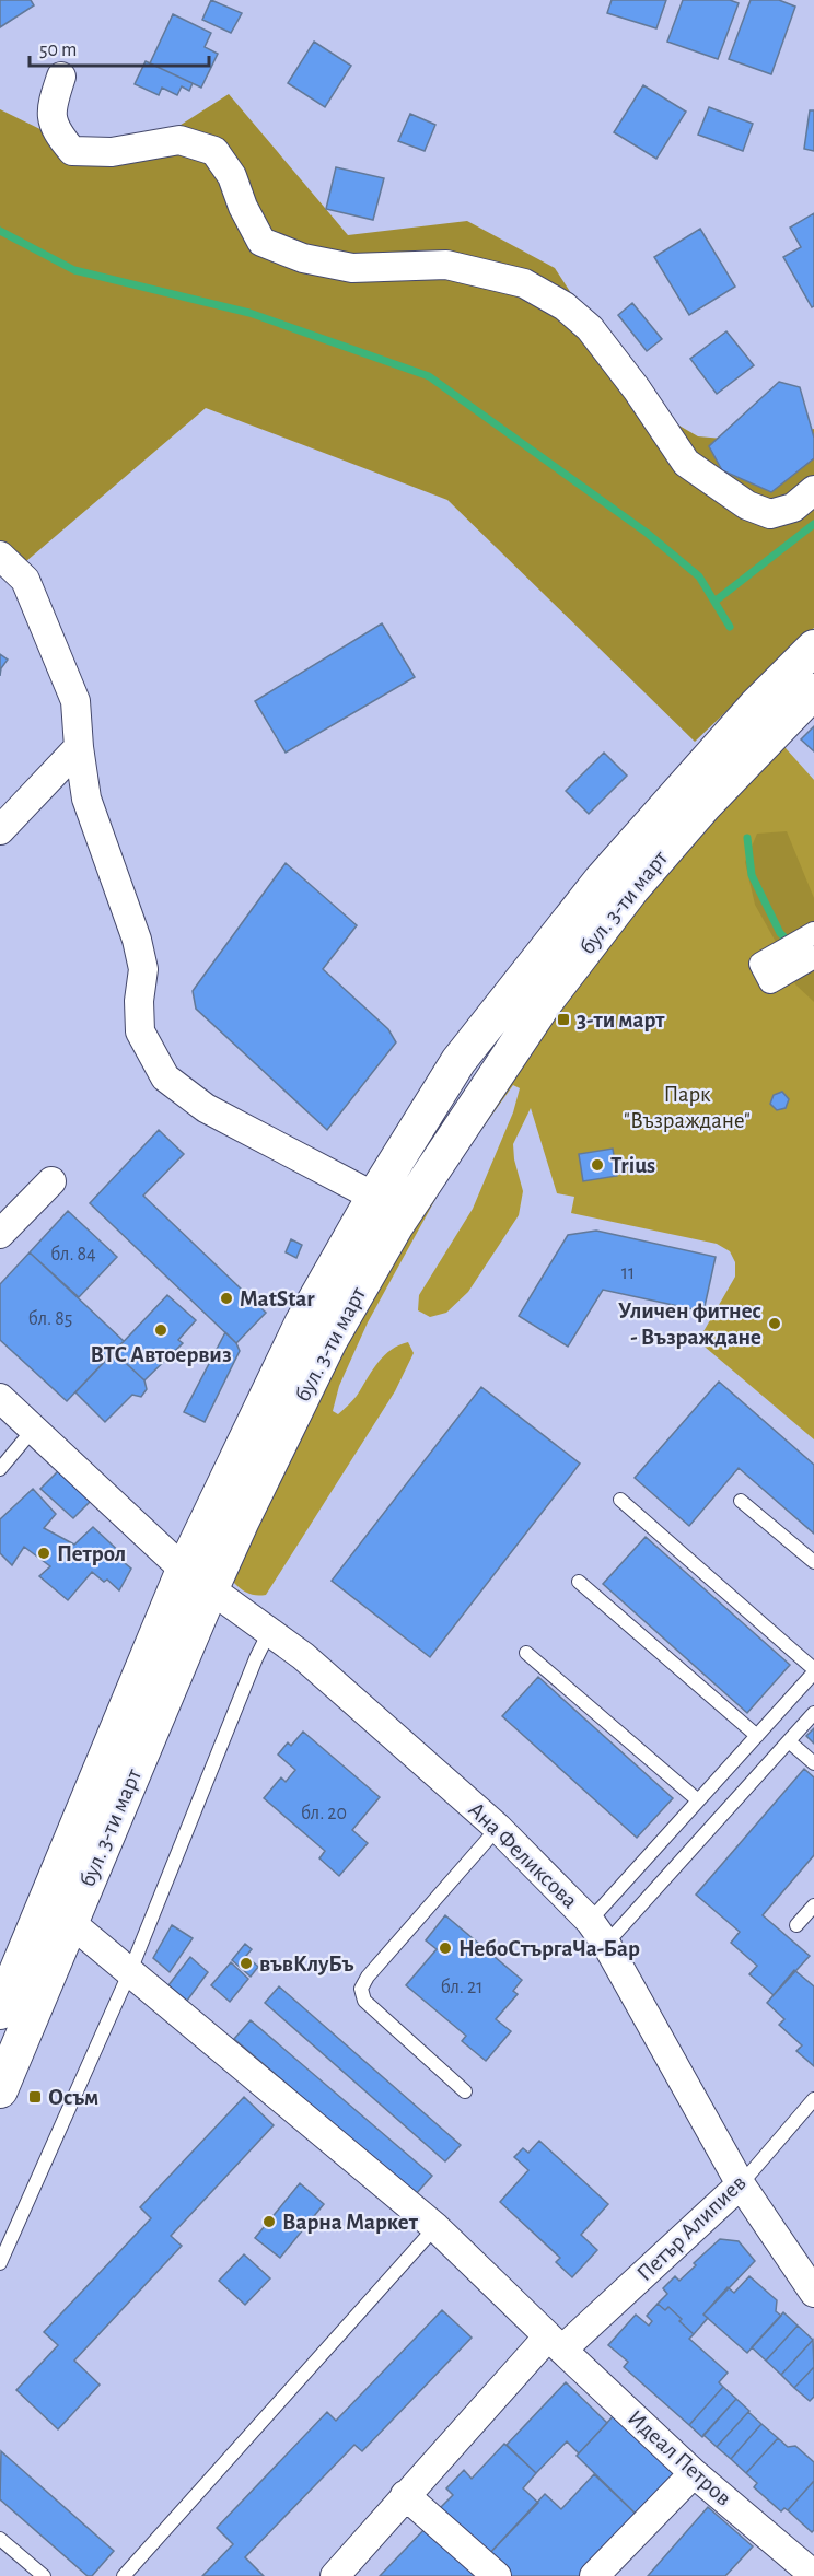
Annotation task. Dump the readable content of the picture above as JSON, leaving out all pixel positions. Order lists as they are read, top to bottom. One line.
{"streets":{"street":["бул. 3-ти март","Ана Феликсова","Петър Алипиев","Идеал Петров"]},"crossings":[["бул. 3-ти март","Ана Феликсова"],["бул. 3-ти март","Идеал Петров"],["Ана Феликсова","Петър Алипиев"],["Петър Алипиев","Идеал Петров"]],"parks":["Парк \"Възраждане\""],"places":{"transit":["3-ти март","Осъм"],"other":["Trius","MatStar","Уличен фитнес - Възраждане","ВТС Автоервиз","Петрол","НебоСтъргаЧа-Бар","въвКлуБъ","Варна Маркет"]},"house_numbers":["бл. 84","11","бл. 85","бл. 20","бл. 21"],"scale_bar":"50 m"}
